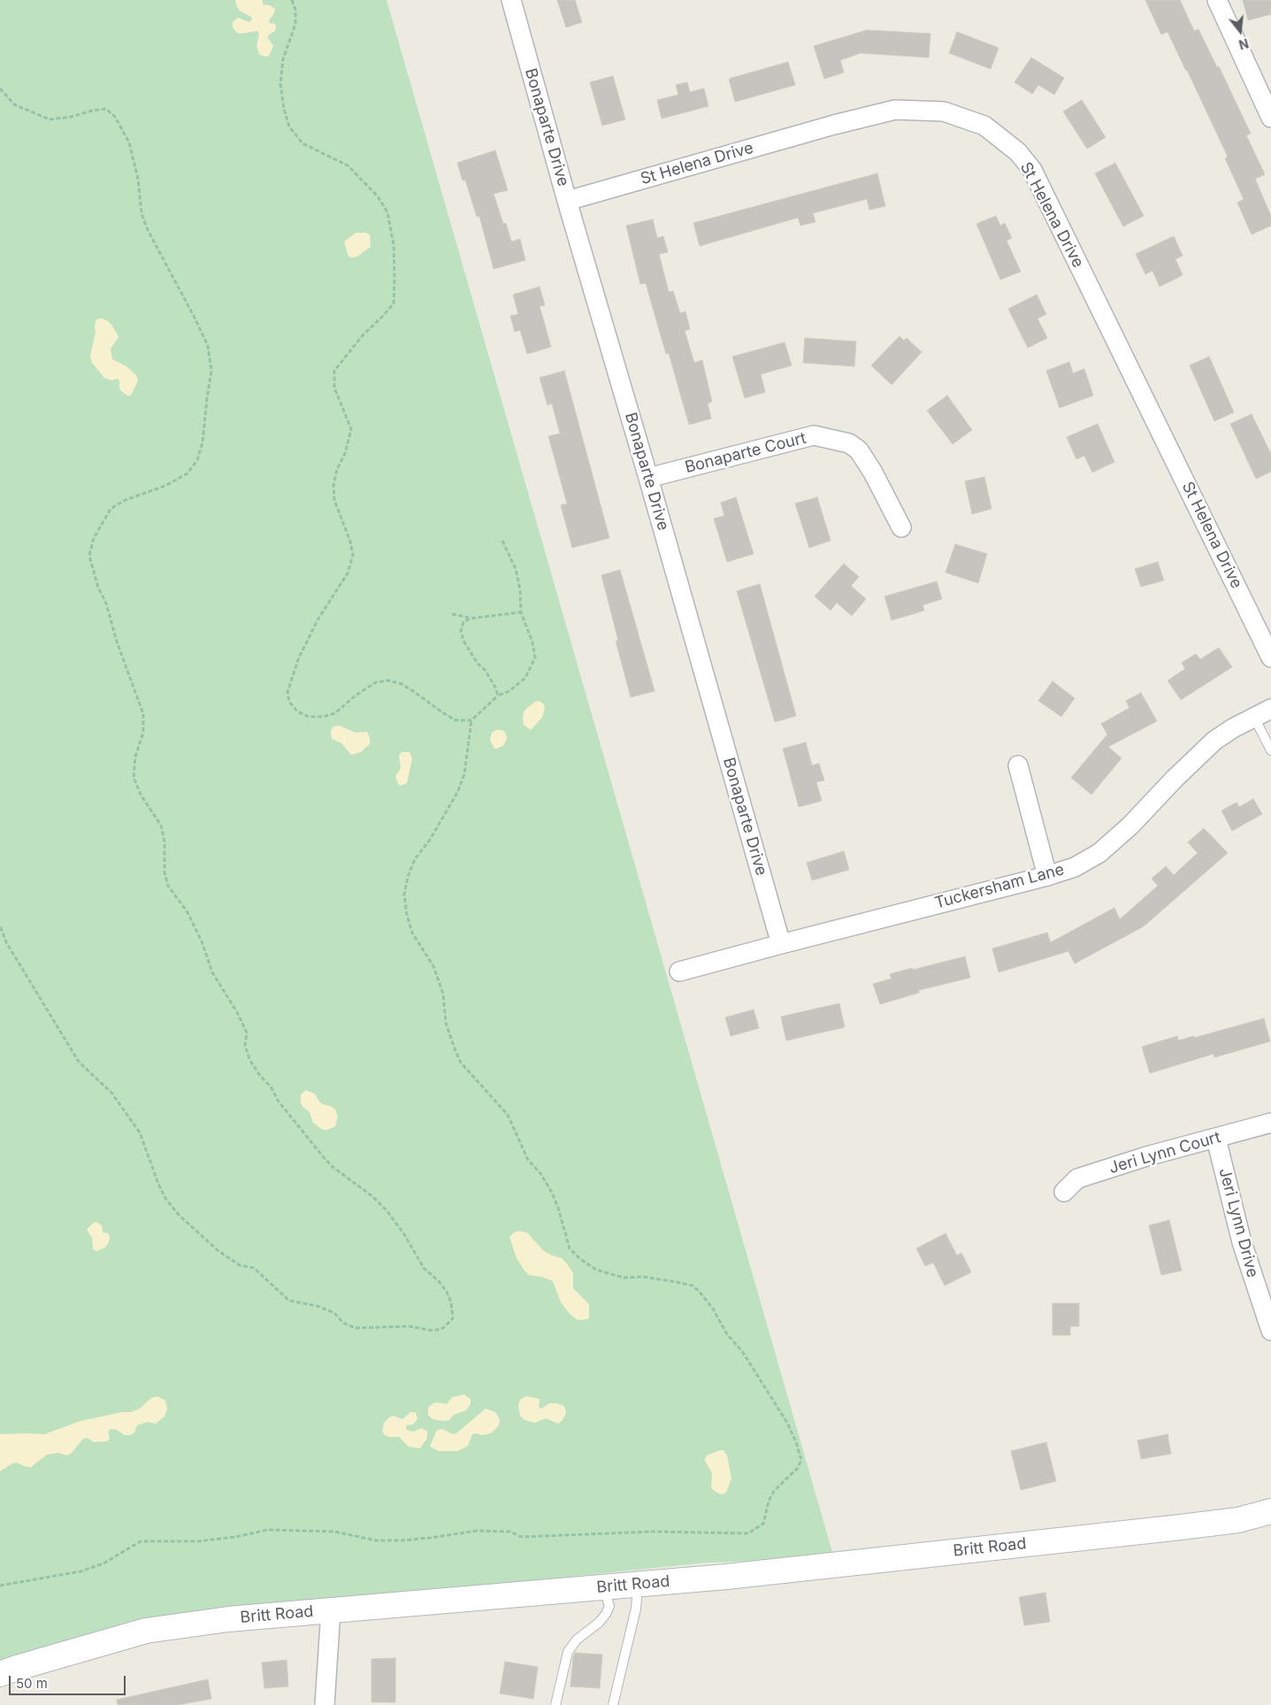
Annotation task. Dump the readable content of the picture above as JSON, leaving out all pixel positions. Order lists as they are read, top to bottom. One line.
{"streets":{"street":["Bonaparte Drive","St Helena Drive","Bonaparte Court","Tuckersham Lane","Jeri Lynn Court","Jeri Lynn Drive","Britt Road"]},"crossings":[["Bonaparte Drive","St Helena Drive"],["Bonaparte Drive","Bonaparte Court"],["Bonaparte Drive","Tuckersham Lane"],["Jeri Lynn Court","Jeri Lynn Drive"]],"scale_bar":"50 m","north":"bottom"}
